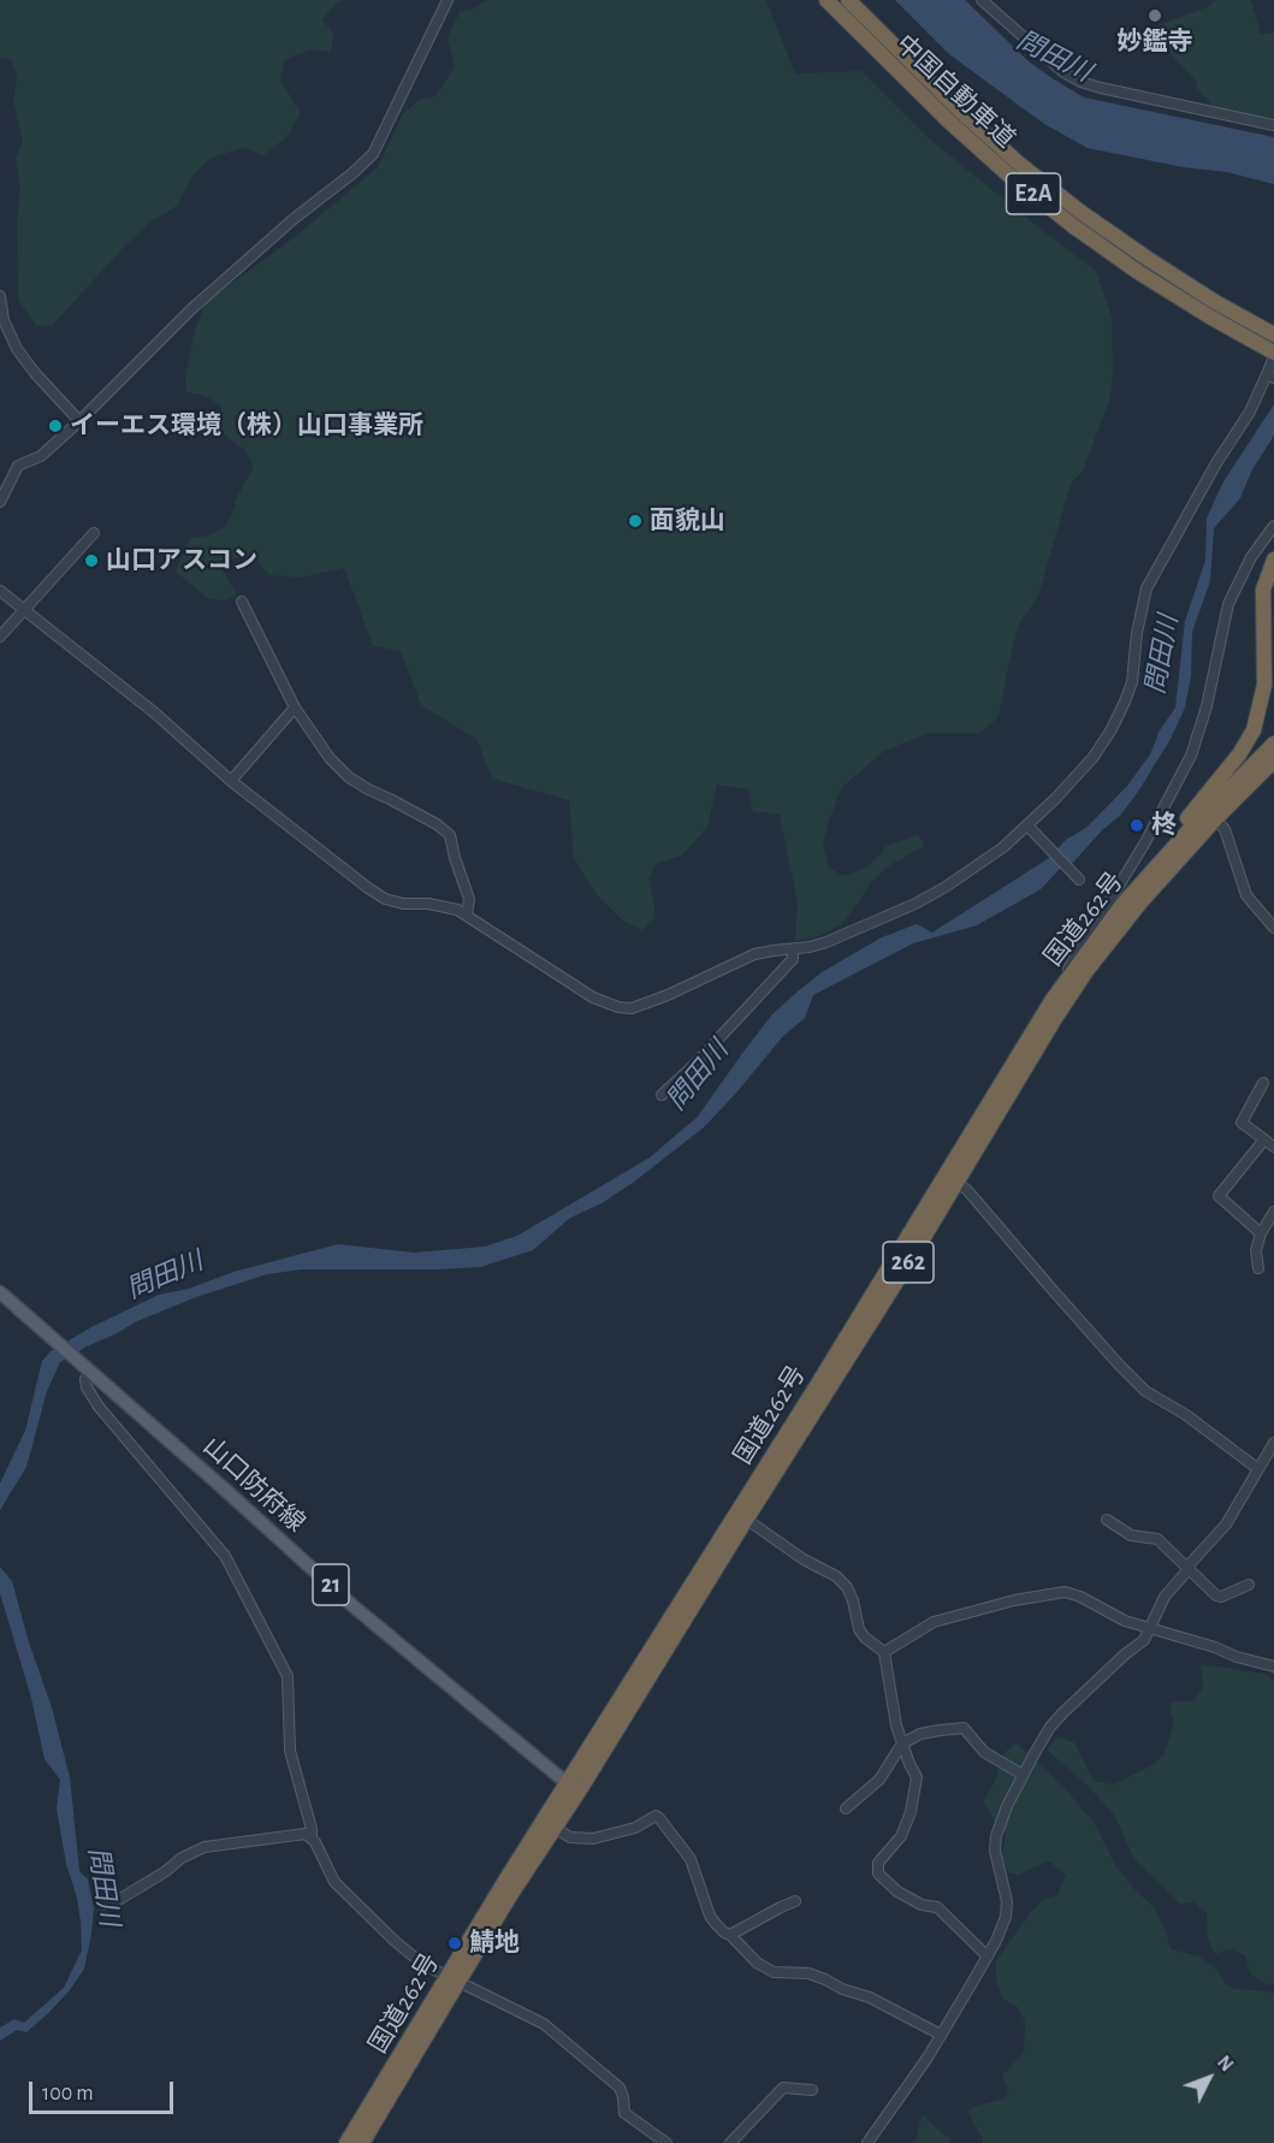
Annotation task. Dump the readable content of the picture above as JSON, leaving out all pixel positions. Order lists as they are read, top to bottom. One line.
{"streets":{"highway":["中国自動車道","E2A","国道262号","262"],"main road":["山口防府線","21"]},"crossings":[["国道262号","山口防府線"]],"water":["問田川"],"places":["妙鑑寺","イーエス環境（株）山口事業所","面貌山","山口アスコン","柊","鯖地"],"scale_bar":"100 m","north":"top right"}
